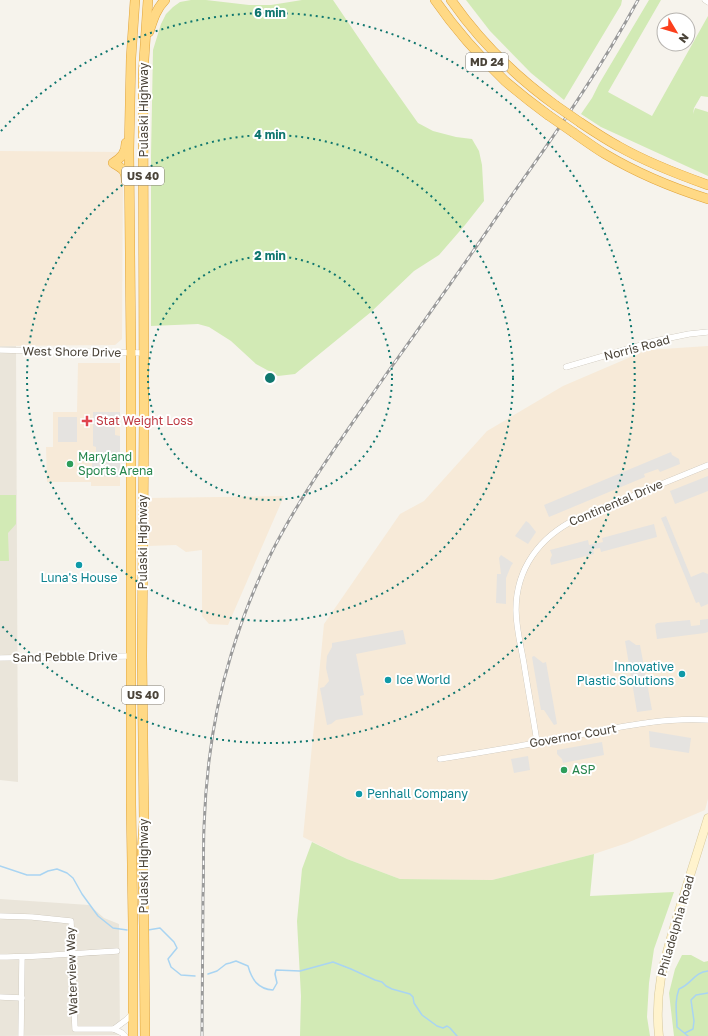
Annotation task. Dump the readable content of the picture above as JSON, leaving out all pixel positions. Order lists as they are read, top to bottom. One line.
{"streets":{"highway":["MD 24","Pulaski Highway","US 40"],"main road":["Philadelphia Road"],"street":["Norris Road","West Shore Drive","Continental Drive","Sand Pebble Drive","Governor Court","Waterview Way"]},"crossings":[["Pulaski Highway","West Shore Drive"],["Pulaski Highway","Sand Pebble Drive"],["Continental Drive","Governor Court"]],"places":{"health":["Stat Weight Loss"],"other":["Maryland Sports Arena","Luna's House","Innovative Plastic Solutions","Ice World","ASP","Penhall Company"]},"north":"bottom right","rings":["6 min","4 min","2 min"]}
